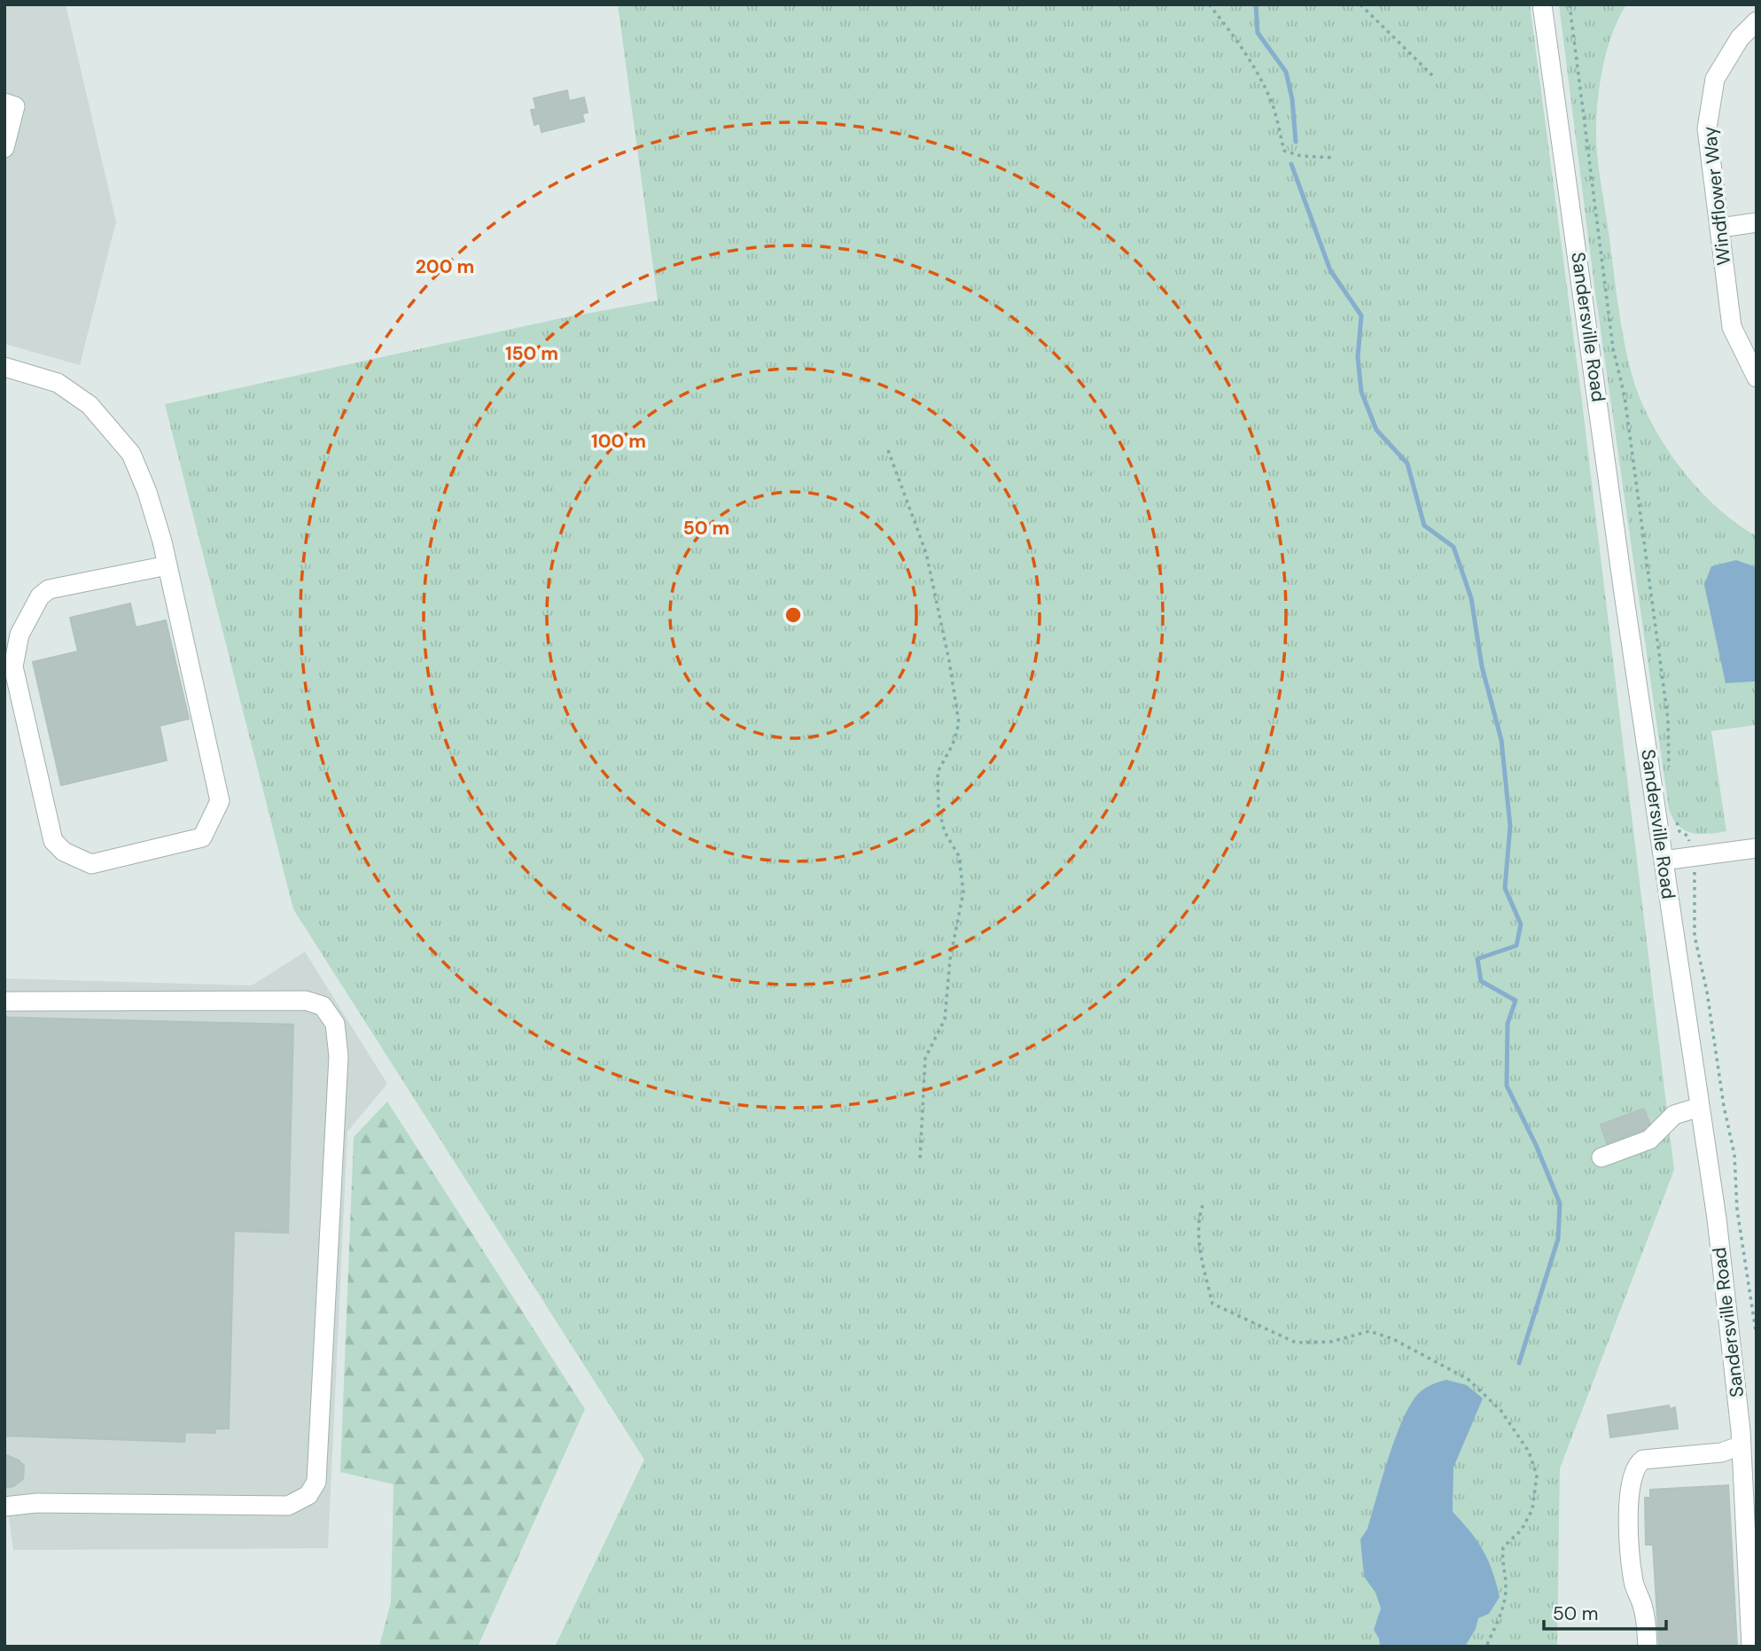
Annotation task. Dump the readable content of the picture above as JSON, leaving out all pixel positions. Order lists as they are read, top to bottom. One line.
{"streets":{"street":["Windflower Way","Sandersville Road"]},"scale_bar":"50 m","rings":["200 m","150 m","100 m","50 m"]}
